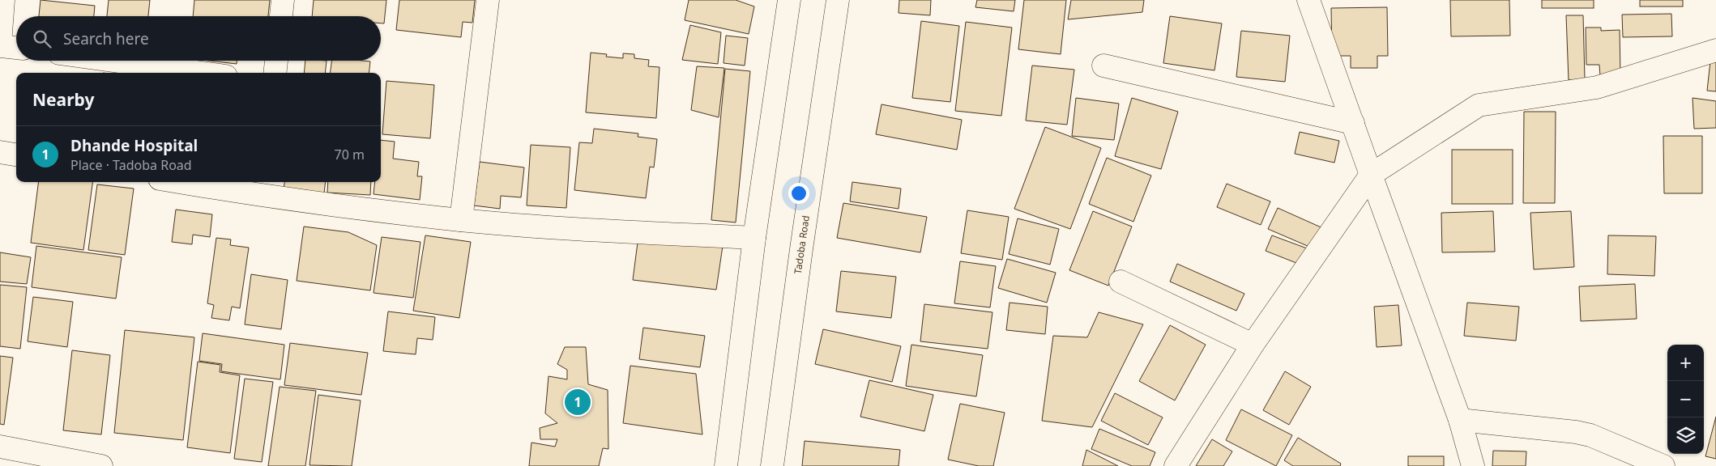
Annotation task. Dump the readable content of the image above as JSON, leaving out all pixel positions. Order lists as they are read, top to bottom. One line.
{"streets":{"street":["Tadoba Road"]},"page":{"search":"Search here","heading":"Nearby","list":[{"mark":"1","name":"Dhande Hospital","note":"Place · Tadoba Road","value":"70 m"}],"map_buttons":["+","−"],"pins":"1"}}
